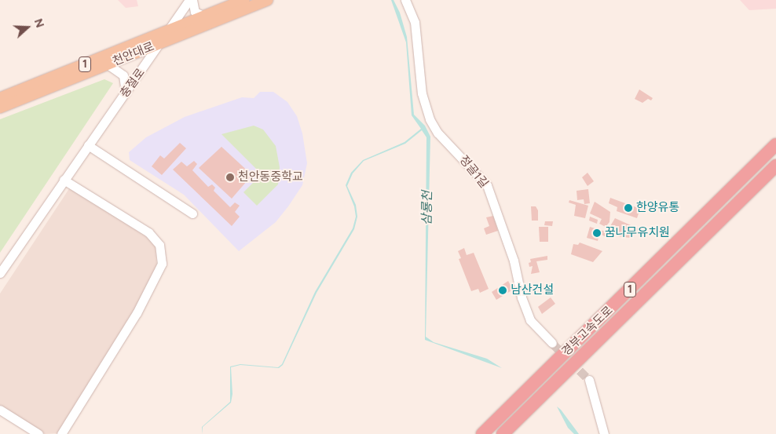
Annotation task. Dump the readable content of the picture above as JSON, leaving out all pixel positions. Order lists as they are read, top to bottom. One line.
{"streets":{"highway":["1","경부고속도로"],"main road":["천안대로"],"street":["충절로","정골1길"]},"crossings":[["천안대로","충절로"]],"water":["삼룡천"],"places":["천안동중학교","한양유통","꿈나무유치원","남산건설"],"north":"right"}
